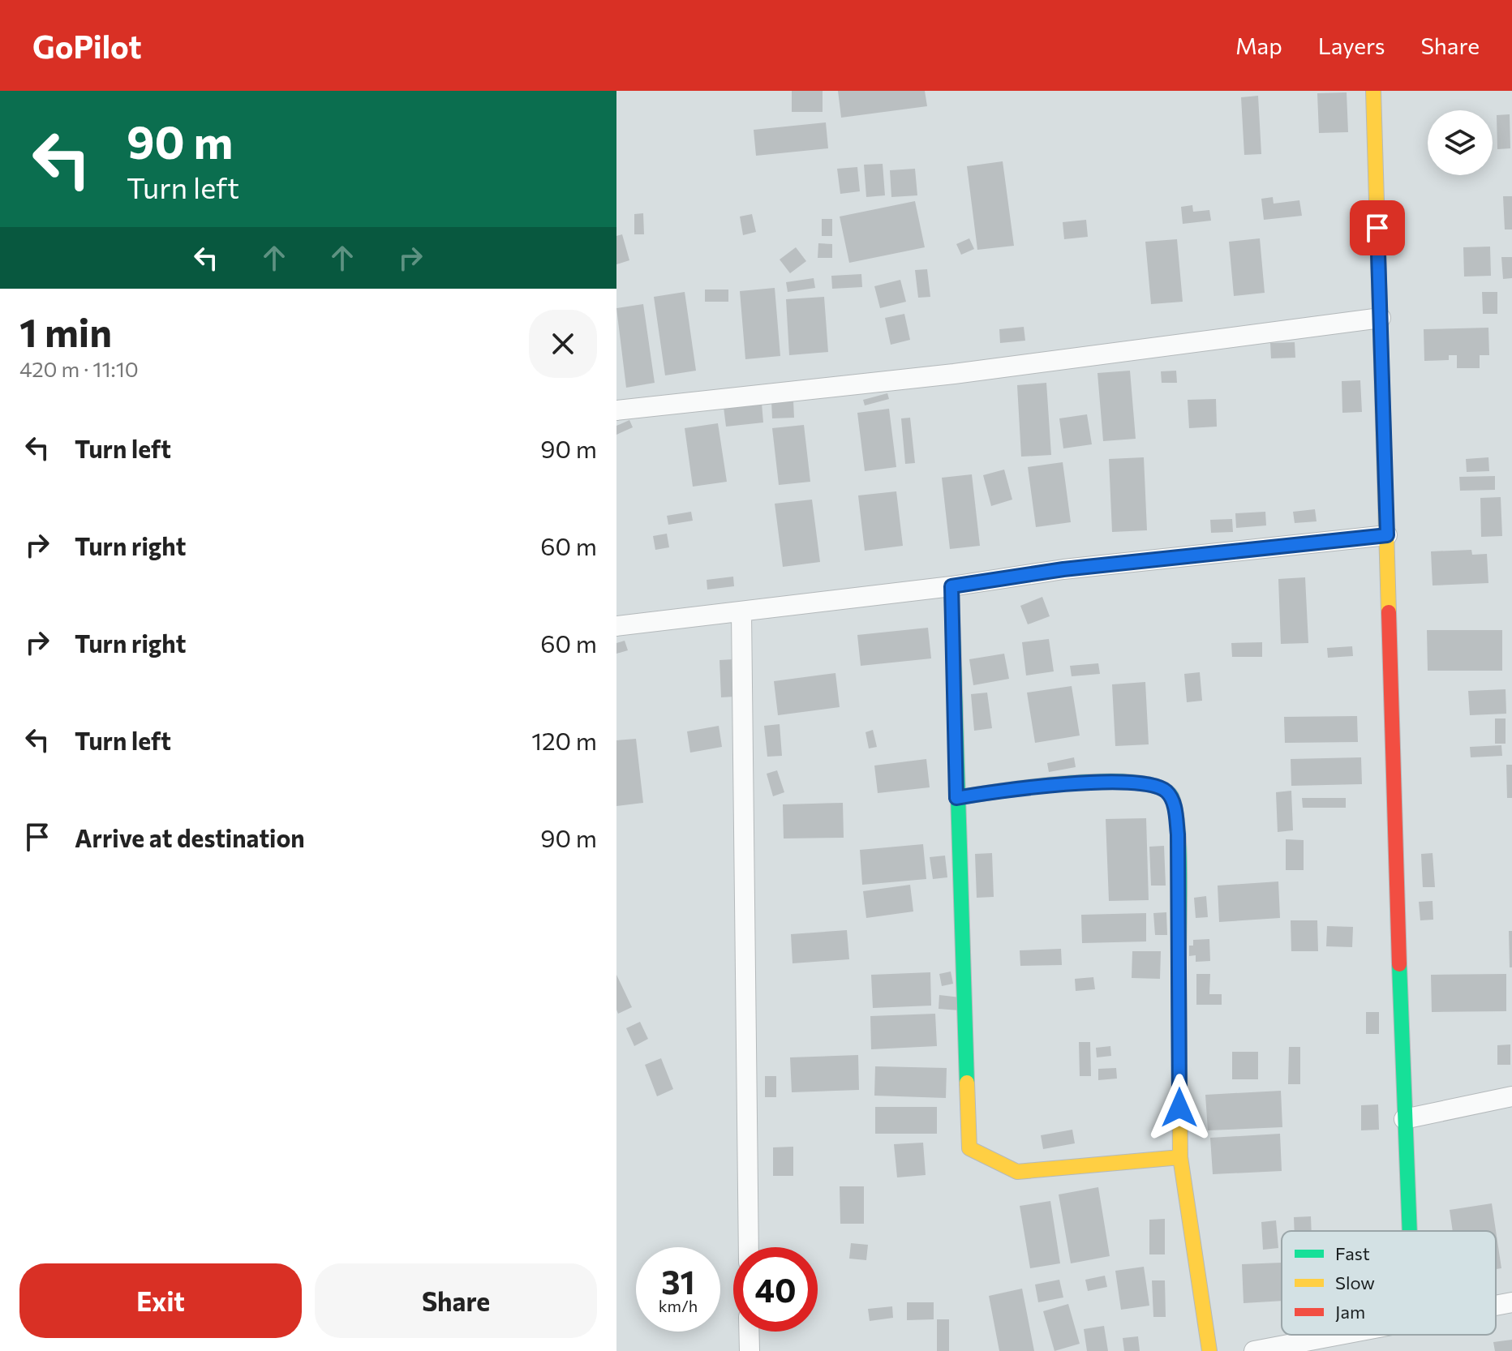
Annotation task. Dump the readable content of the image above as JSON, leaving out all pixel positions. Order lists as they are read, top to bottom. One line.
{"legend":["Fast","Slow","Jam"],"page":{"header":"GoPilot","nav":["Map","Layers","Share"],"turn":["90 m","Turn left"],"heading":["1 min","420 m · 11:10"],"list":[{"name":"Turn left","value":"90 m"},{"name":"Turn right","value":"60 m"},{"name":"Turn right","value":"60 m"},{"name":"Turn left","value":"120 m"},{"name":"Arrive at destination","value":"90 m"}],"speed":"31 km/h","limit":"40","buttons":["Exit","Share"]}}
